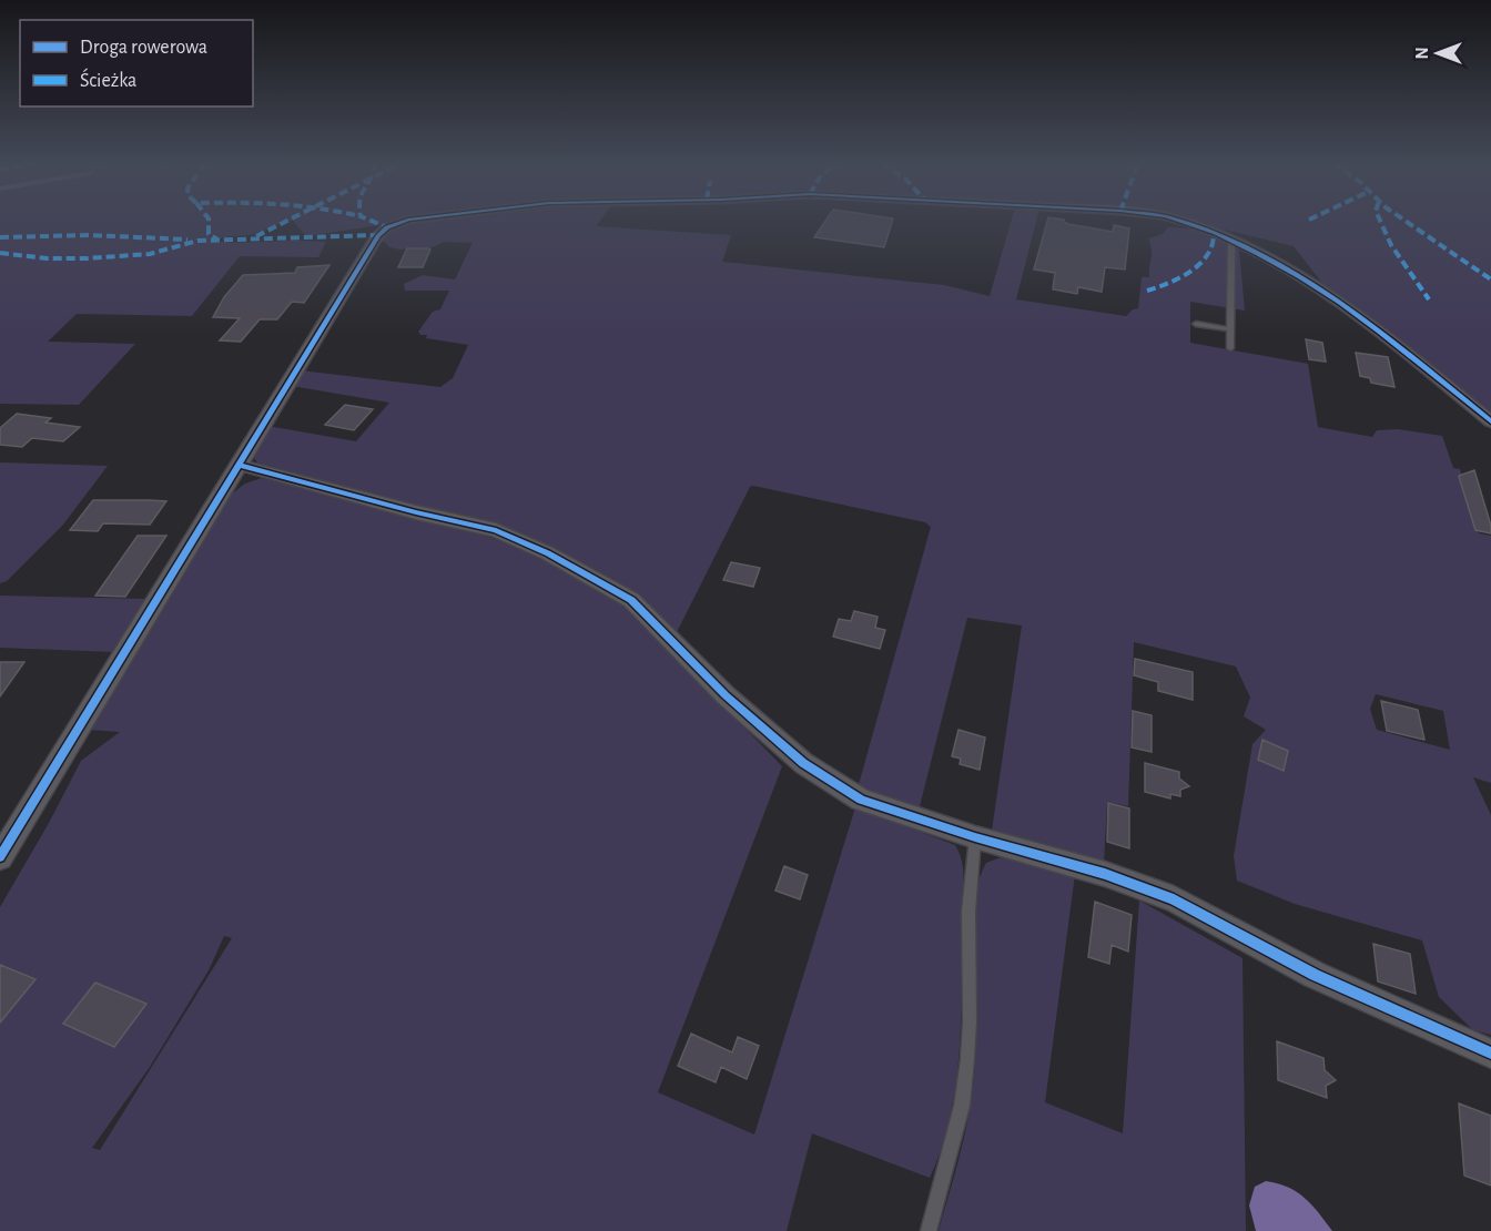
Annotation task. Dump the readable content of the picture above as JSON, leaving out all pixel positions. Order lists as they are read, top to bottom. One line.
{"legend":["Droga rowerowa","Ścieżka"],"north":"left"}
